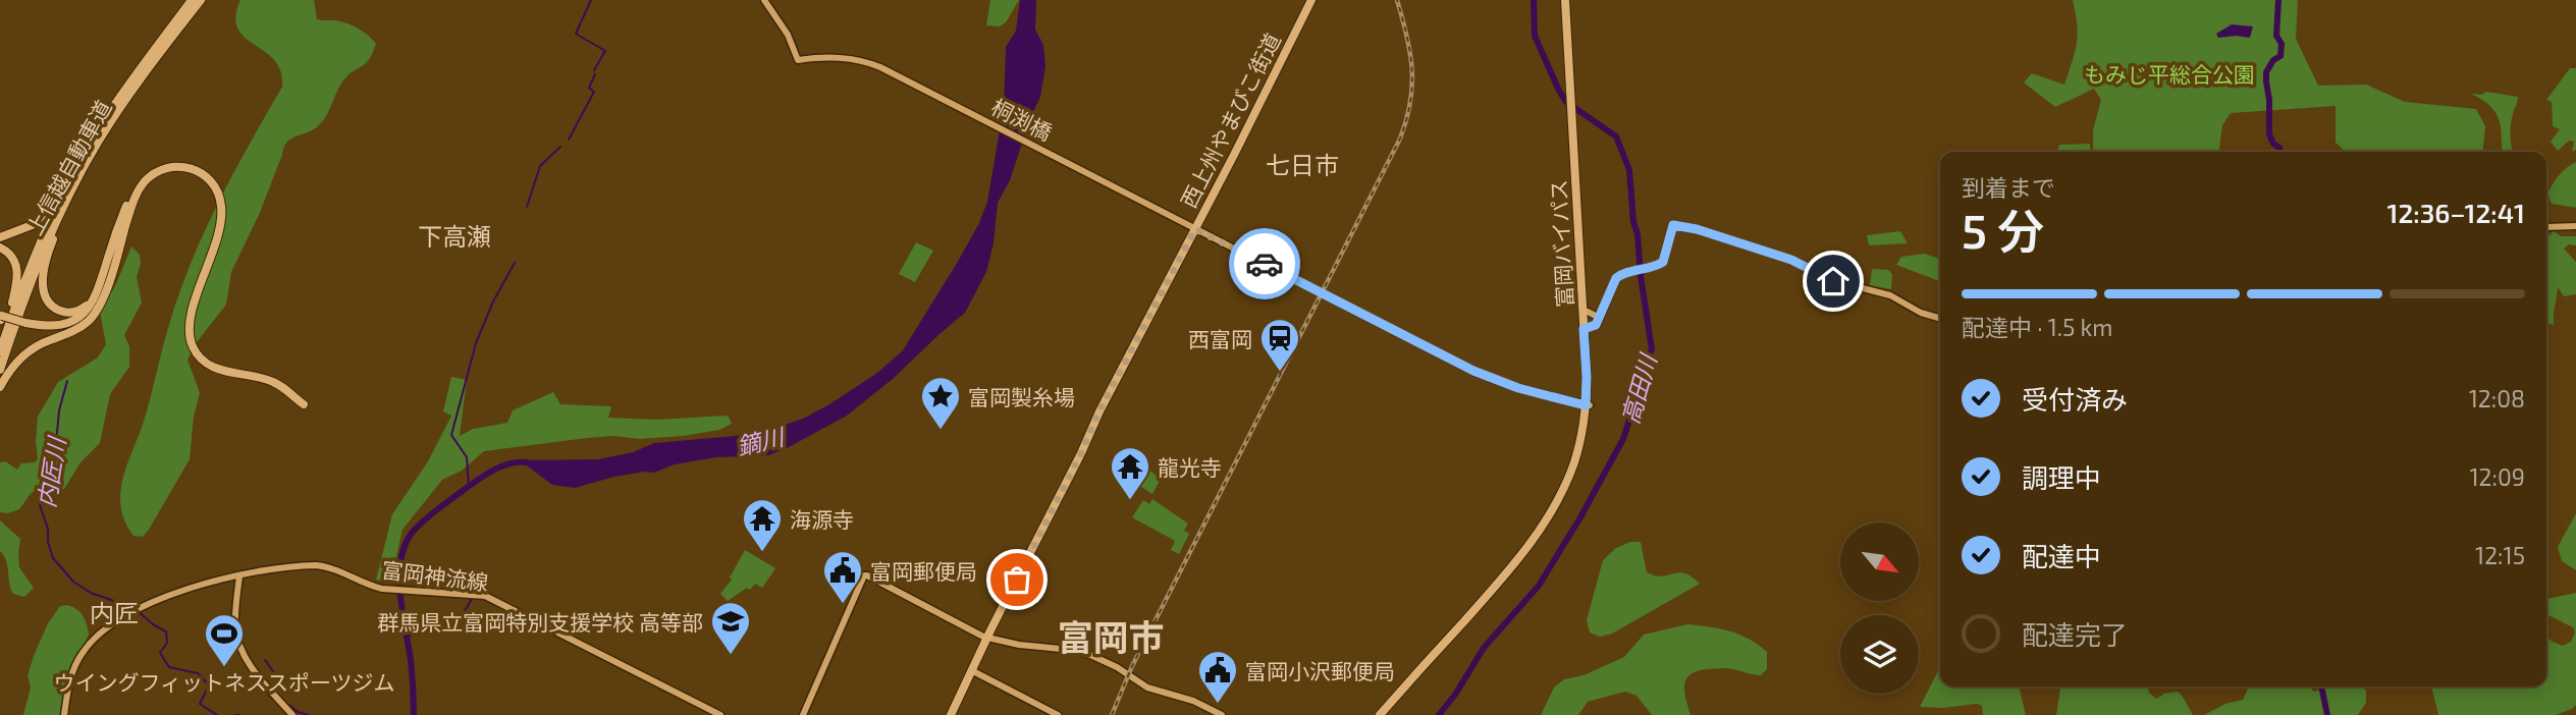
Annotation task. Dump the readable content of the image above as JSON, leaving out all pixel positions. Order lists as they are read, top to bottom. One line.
{"streets":{"highway":["西上州やまびこ街道","上信越自動車道","富岡バイパス"],"main road":["桐渕橋","富岡神流線"]},"crossings":[["桐渕橋","西上州やまびこ街道"],["桐渕橋","富岡バイパス"]],"districts":["七日市","下高瀬","内匠","富岡市"],"water":["高田川","鏑川","内匠川"],"parks":["もみじ平総合公園"],"places":{"station":["西富岡"],"place":["富岡製糸場"],"temple":["龍光寺","海源寺"],"public building":["富岡郵便局","富岡小沢郵便局"],"school or university":["群馬県立富岡特別支援学校 高等部"],"sports":["ウイングフィットネススポーツジム"]},"north":"bottom right","page":{"heading":["5 分","到着まで","12:36–12:41"],"bar":"配達中 · 1.5 km","list":[["受付済み","12:08"],["調理中","12:09"],["配達中","12:15"],"配達完了"]}}
